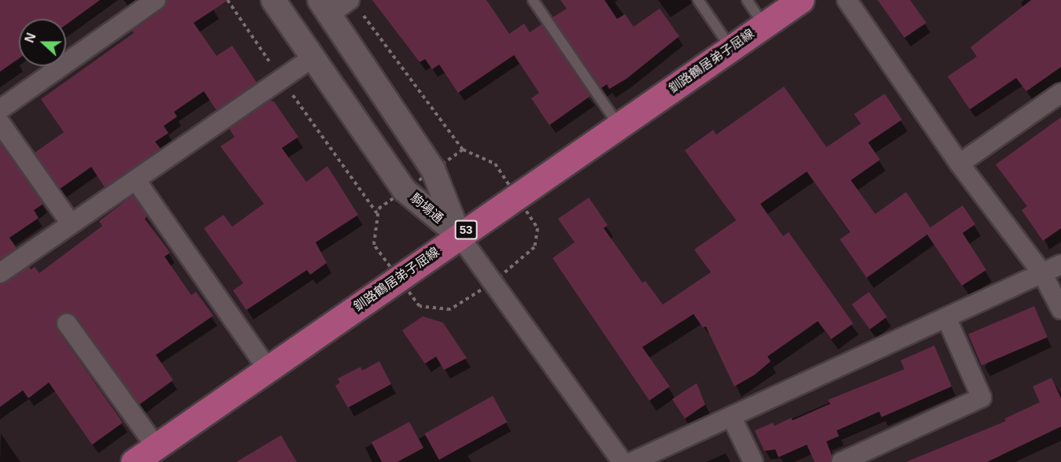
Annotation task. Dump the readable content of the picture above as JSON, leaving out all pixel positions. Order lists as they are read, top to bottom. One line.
{"streets":{"main road":["釧路鶴居弟子屈線","53"],"street":["駒場通"]},"crossings":[["釧路鶴居弟子屈線","駒場通"]],"north":"left"}
